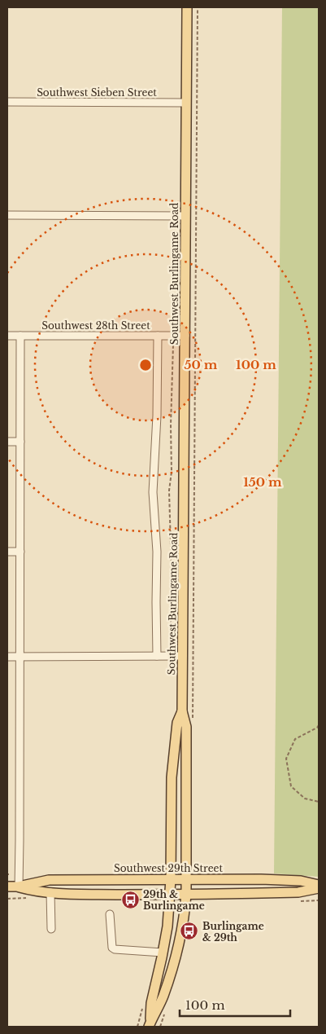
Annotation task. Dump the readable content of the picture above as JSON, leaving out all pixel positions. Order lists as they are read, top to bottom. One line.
{"streets":{"main road":["Southwest Burlingame Road","Southwest 29th Street"],"street":["Southwest Sieben Street","Southwest 28th Street"]},"crossings":[["Southwest Sieben Street","Southwest Burlingame Road"],["Southwest Burlingame Road","Southwest 28th Street"],["Southwest Burlingame Road","Southwest 29th Street"]],"places":{"bus stop":["29th & Burlingame","Burlingame & 29th"]},"scale_bar":"100 m","rings":["50 m","100 m","150 m"]}
